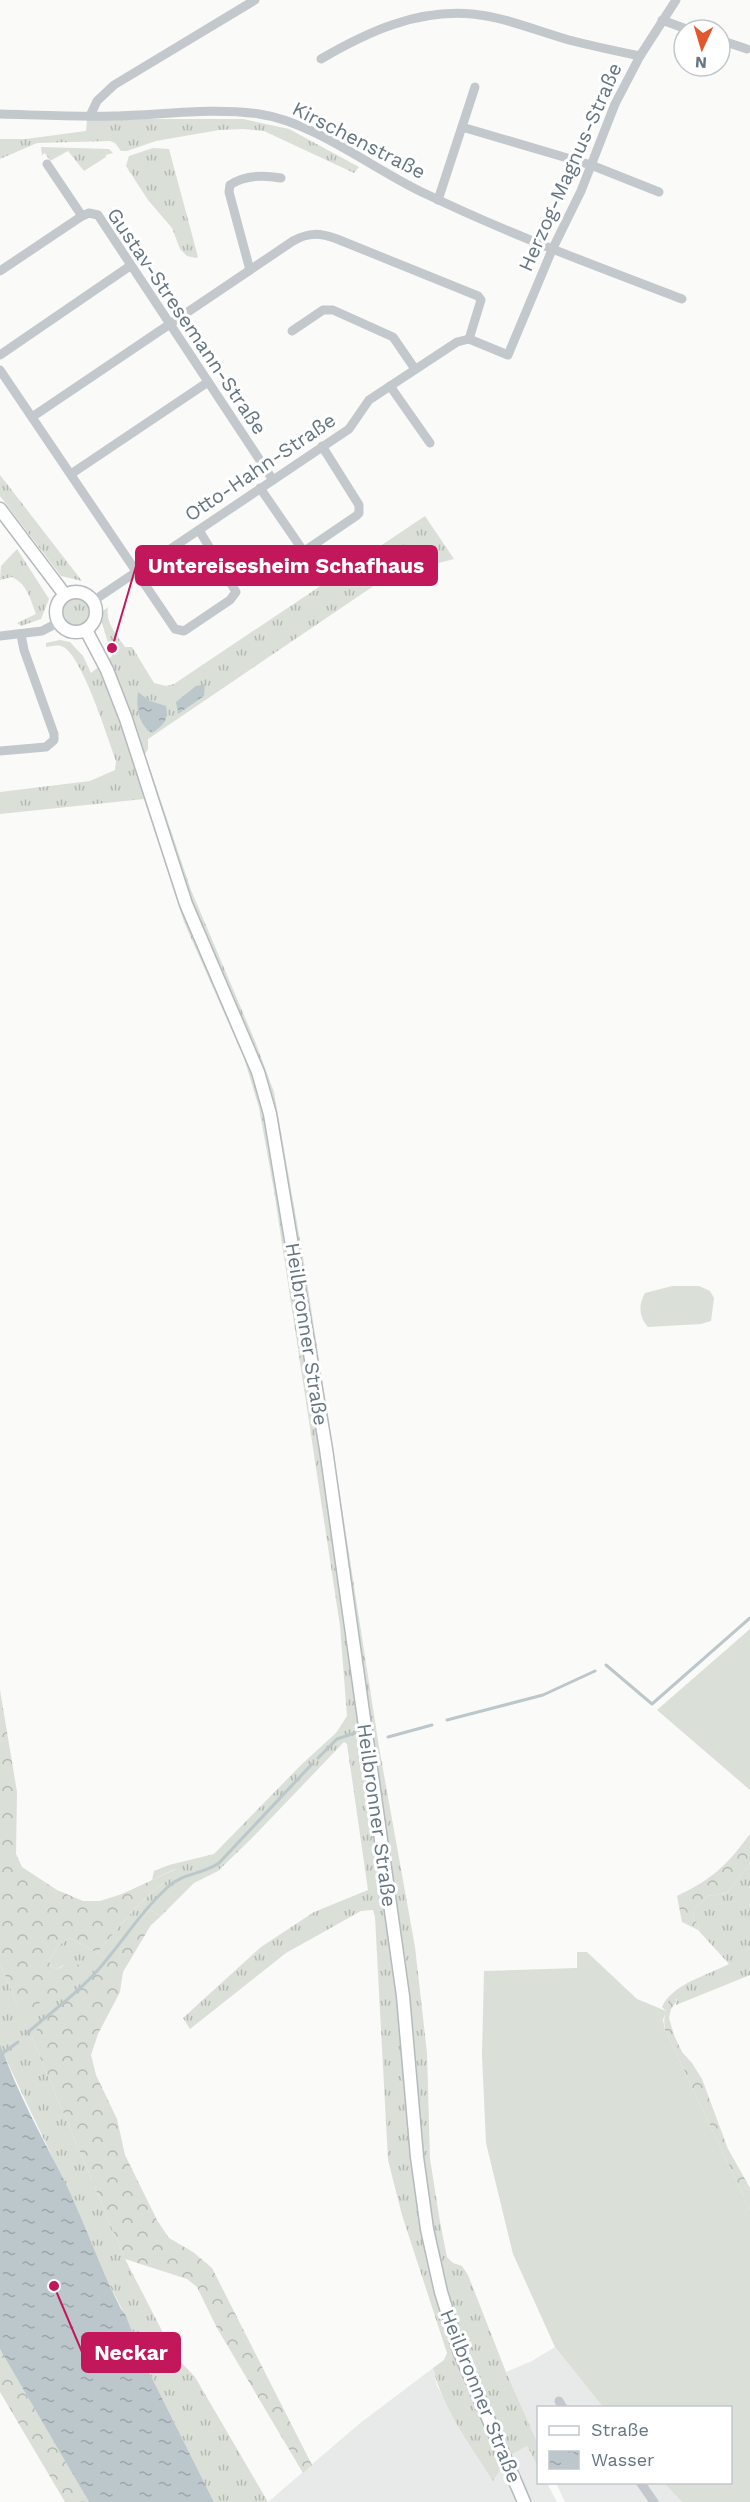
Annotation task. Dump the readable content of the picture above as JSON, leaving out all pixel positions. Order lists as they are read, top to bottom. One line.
{"streets":{"main road":["Heilbronner Straße"],"street":["Kirschenstraße","Herzog-Magnus-Straße","Gustav-Stresemann-Straße","Otto-Hahn-Straße"]},"crossings":[["Kirschenstraße","Herzog-Magnus-Straße"],["Herzog-Magnus-Straße","Otto-Hahn-Straße"],["Gustav-Stresemann-Straße","Otto-Hahn-Straße"],["Otto-Hahn-Straße","Heilbronner Straße"]],"places":["Untereisesheim Schafhaus","Neckar"],"legend":["Straße","Wasser"],"north":"bottom"}
